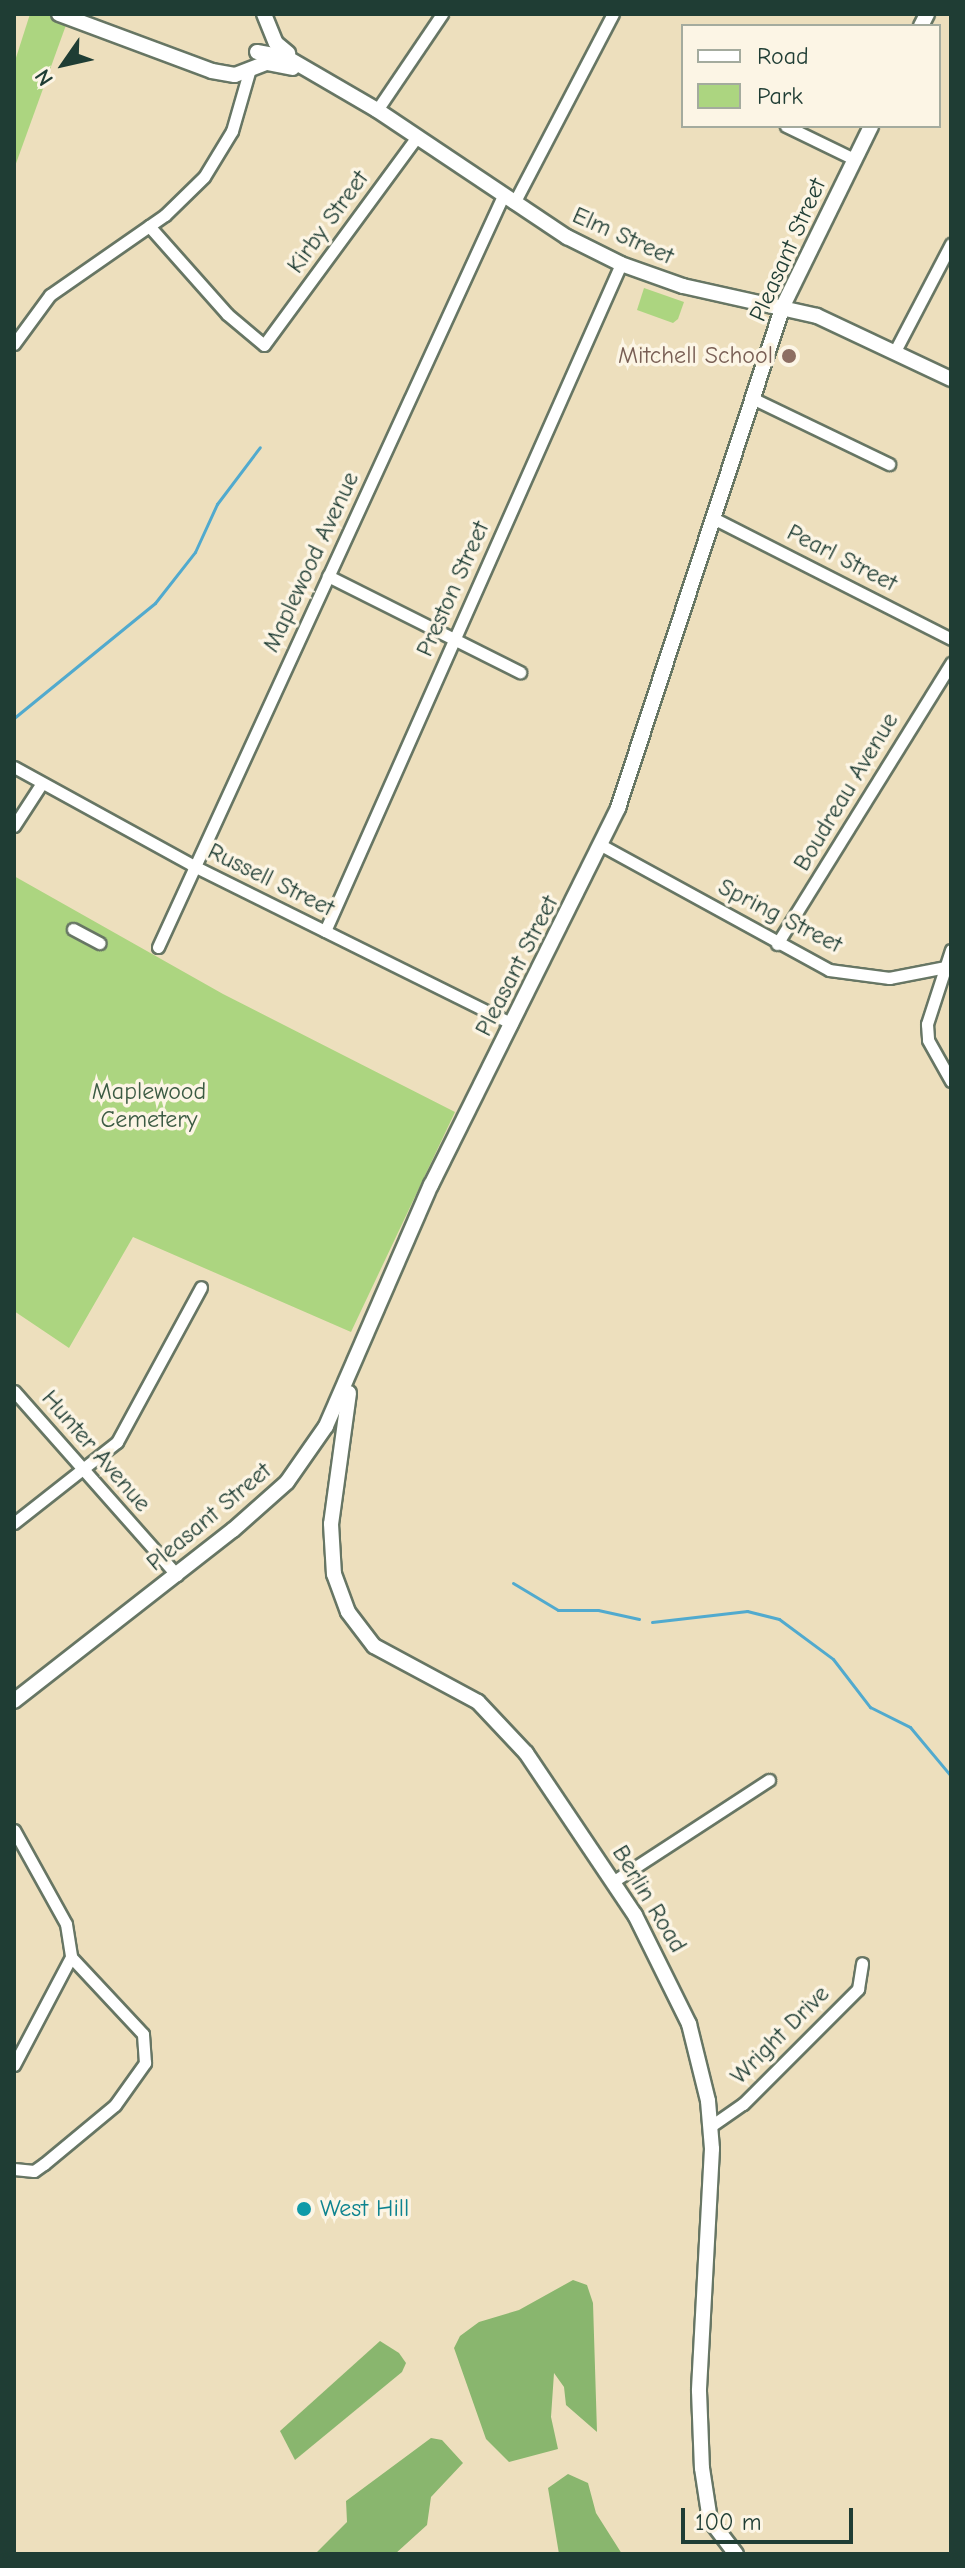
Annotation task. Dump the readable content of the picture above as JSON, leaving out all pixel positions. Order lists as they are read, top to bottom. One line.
{"streets":{"street":["Kirby Street","Elm Street","Pleasant Street","Pearl Street","Maplewood Avenue","Preston Street","Boudreau Avenue","Russell Street","Spring Street","Hunter Avenue","Berlin Road","Wright Drive"]},"crossings":[["Kirby Street","Elm Street"],["Elm Street","Pleasant Street"],["Elm Street","Maplewood Avenue"],["Elm Street","Preston Street"],["Pleasant Street","Pearl Street"],["Pleasant Street","Russell Street"],["Pleasant Street","Spring Street"],["Pleasant Street","Hunter Avenue"],["Pleasant Street","Berlin Road"],["Maplewood Avenue","Russell Street"],["Preston Street","Russell Street"],["Boudreau Avenue","Spring Street"],["Berlin Road","Wright Drive"]],"parks":["Maplewood Cemetery"],"places":["Mitchell School","West Hill"],"legend":["Road","Park"],"scale_bar":"100 m","north":"bottom left"}
